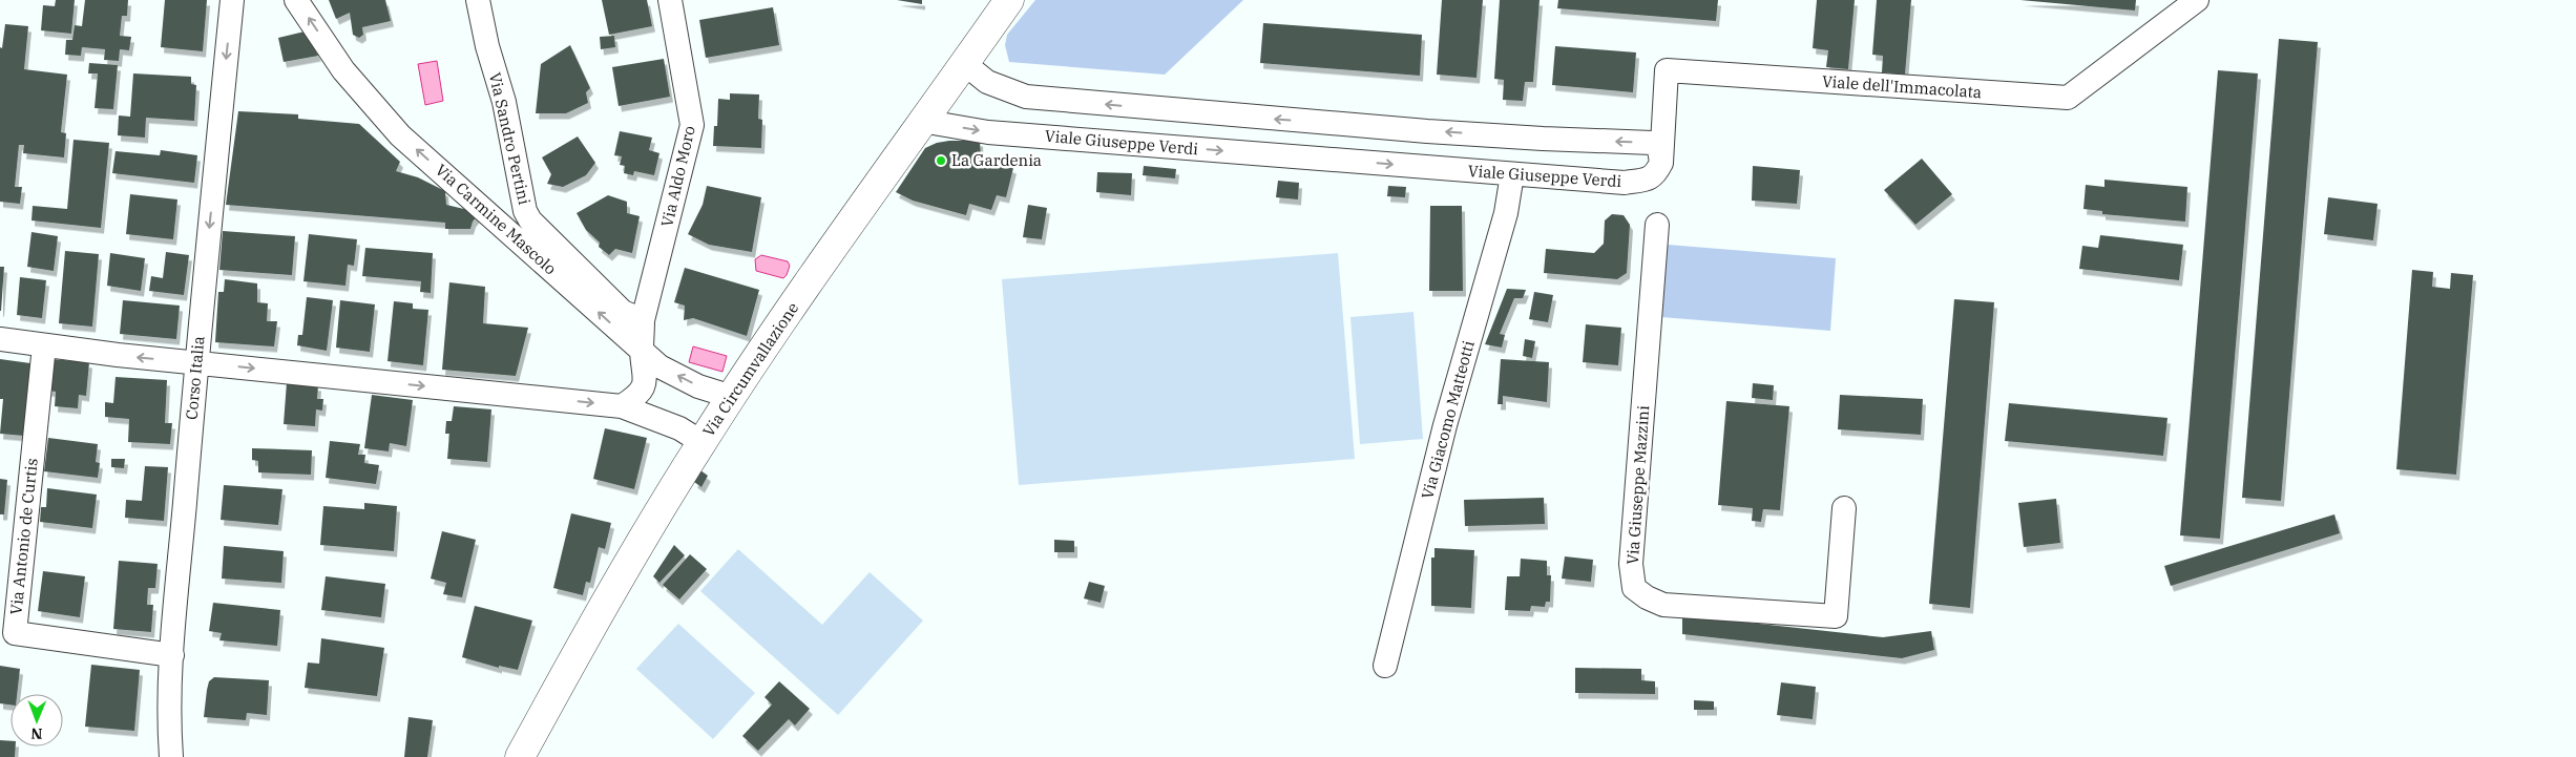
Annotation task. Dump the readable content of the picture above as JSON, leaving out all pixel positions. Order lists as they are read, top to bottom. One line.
{"streets":{"street":["Viale dell'Immacolata","Via Sandro Pertini","Viale Giuseppe Verdi","Via Aldo Moro","Via Carmine Mascolo","Via Circumvallazione","Corso Italia","Via Giacomo Matteotti","Via Giuseppe Mazzini","Via Antonio de Curtis"]},"crossings":[["Viale dell'Immacolata","Viale Giuseppe Verdi"],["Via Sandro Pertini","Via Aldo Moro"],["Viale Giuseppe Verdi","Via Circumvallazione"],["Viale Giuseppe Verdi","Via Giacomo Matteotti"],["Via Aldo Moro","Via Carmine Mascolo"],["Via Carmine Mascolo","Via Circumvallazione"],["Corso Italia","Via Antonio de Curtis"]],"one_way":["Via Carmine Mascolo","Corso Italia"],"places":["La Gardenia"],"north":"bottom"}
